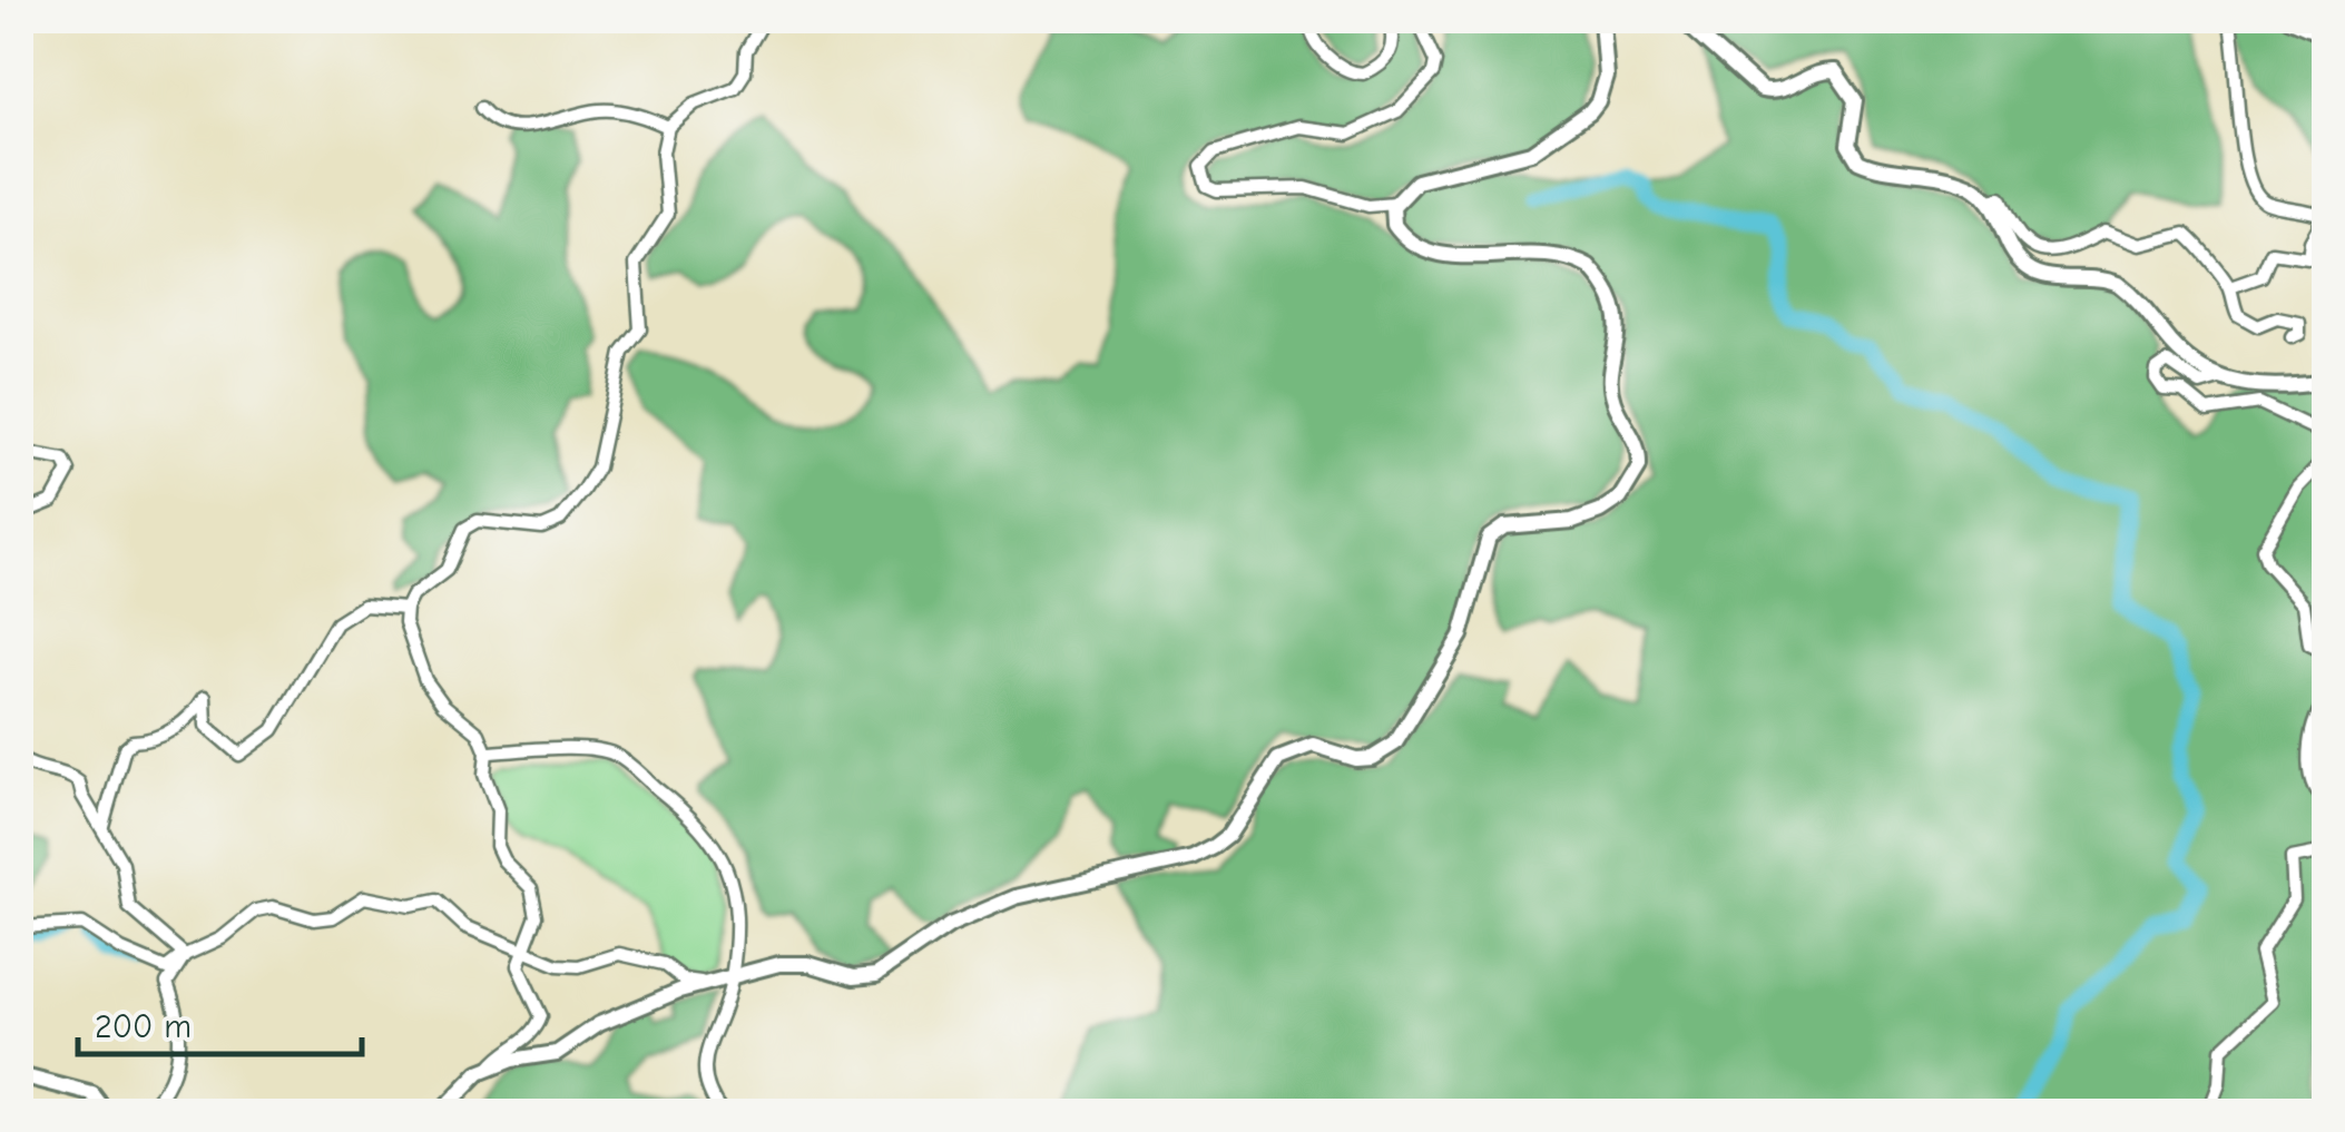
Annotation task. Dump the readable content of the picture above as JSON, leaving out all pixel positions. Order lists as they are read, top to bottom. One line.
{"scale_bar":"200 m"}
